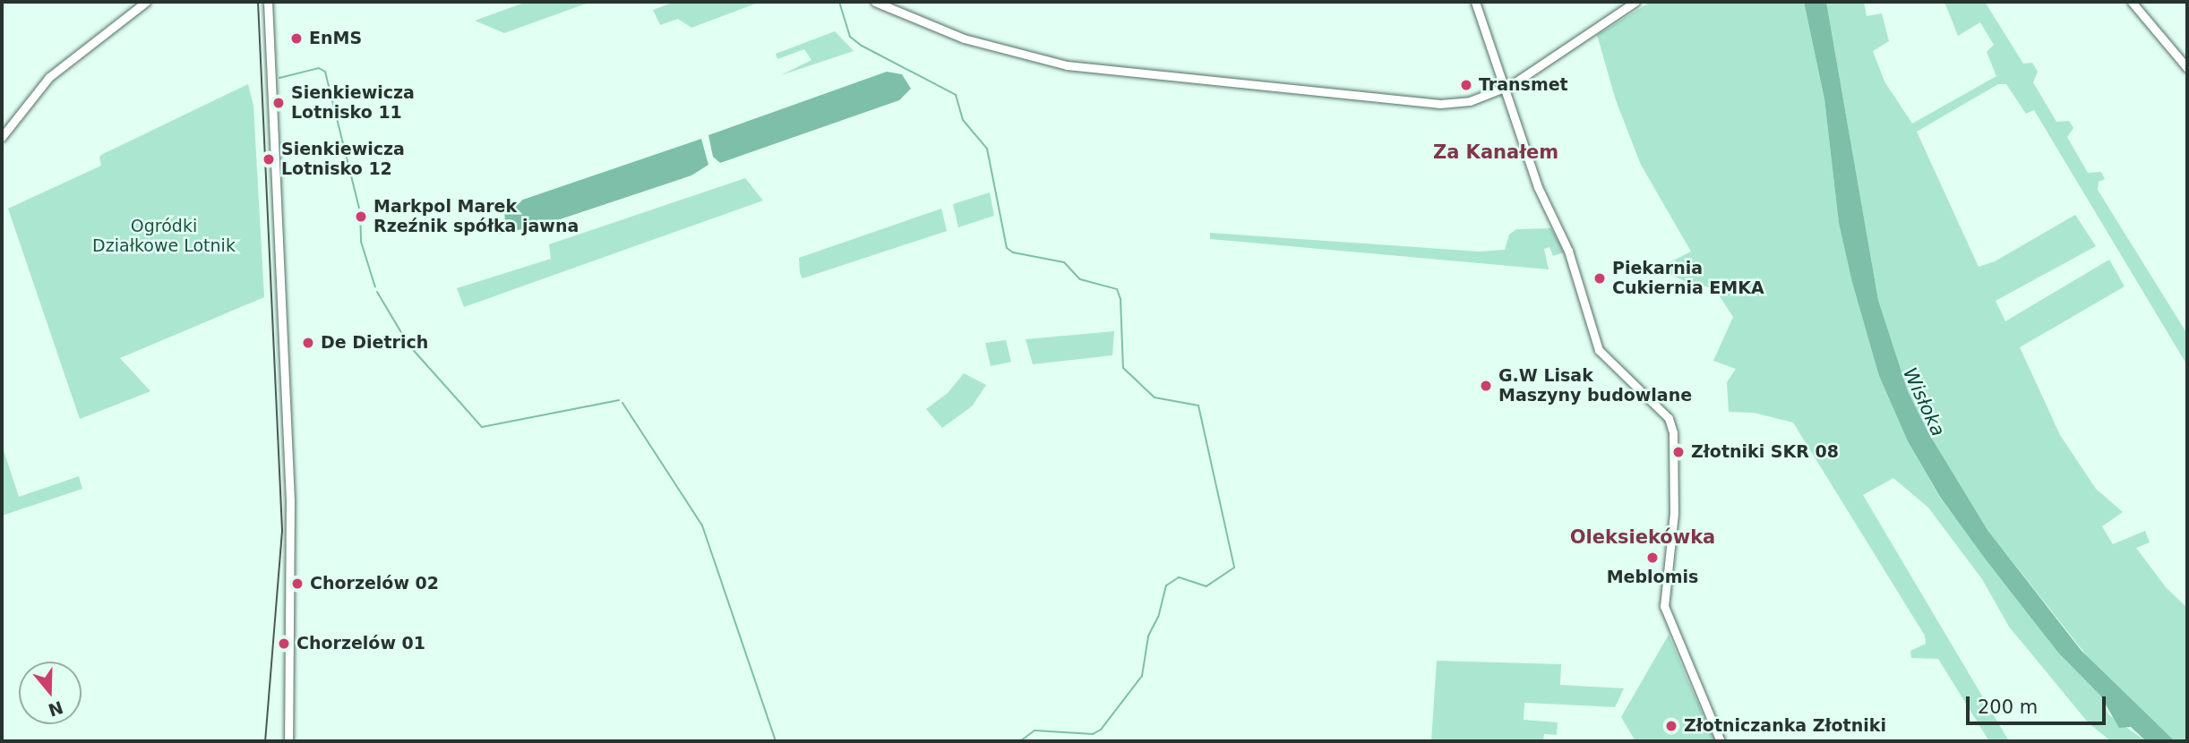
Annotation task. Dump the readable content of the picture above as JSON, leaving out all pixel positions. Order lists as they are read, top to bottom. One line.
{"districts":["Za Kanałem","Oleksiekówka"],"water":["Wisłoka"],"parks":["Ogródki Działkowe Lotnik"],"places":["EnMS","Transmet","Sienkiewicza Lotnisko 11","Sienkiewicza Lotnisko 12","Markpol Marek Rzeźnik spółka jawna","Piekarnia Cukiernia EMKA","De Dietrich","G.W Lisak Maszyny budowlane","Złotniki SKR 08","Meblomis","Chorzelów 02","Chorzelów 01","Złotniczanka Złotniki"],"scale_bar":"200 m","north":"bottom"}
